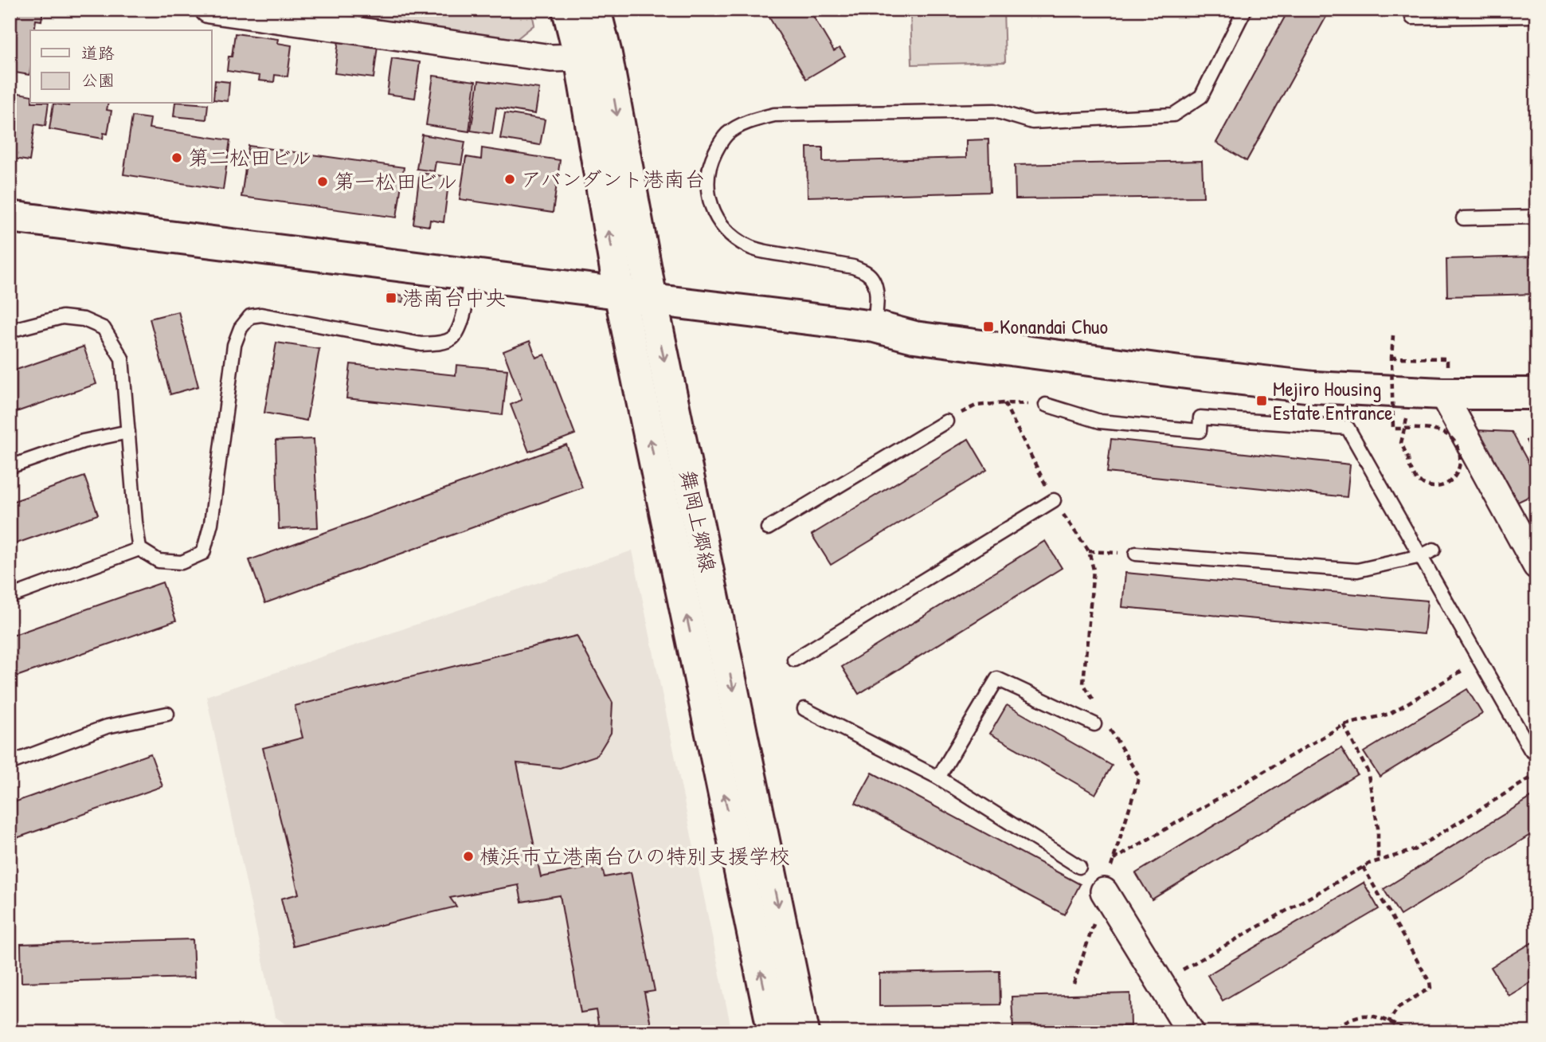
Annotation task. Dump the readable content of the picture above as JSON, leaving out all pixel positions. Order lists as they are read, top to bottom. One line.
{"streets":{"street":["舞岡上郷線"]},"places":{"other":["第二松田ビル","アバンダント港南台","第一松田ビル","横浜市立港南台ひの特別支援学校"],"transit":["港南台中央","Konandai Chuo","Mejiro Housing Estate Entrance"]},"legend":["道路","公園"]}
